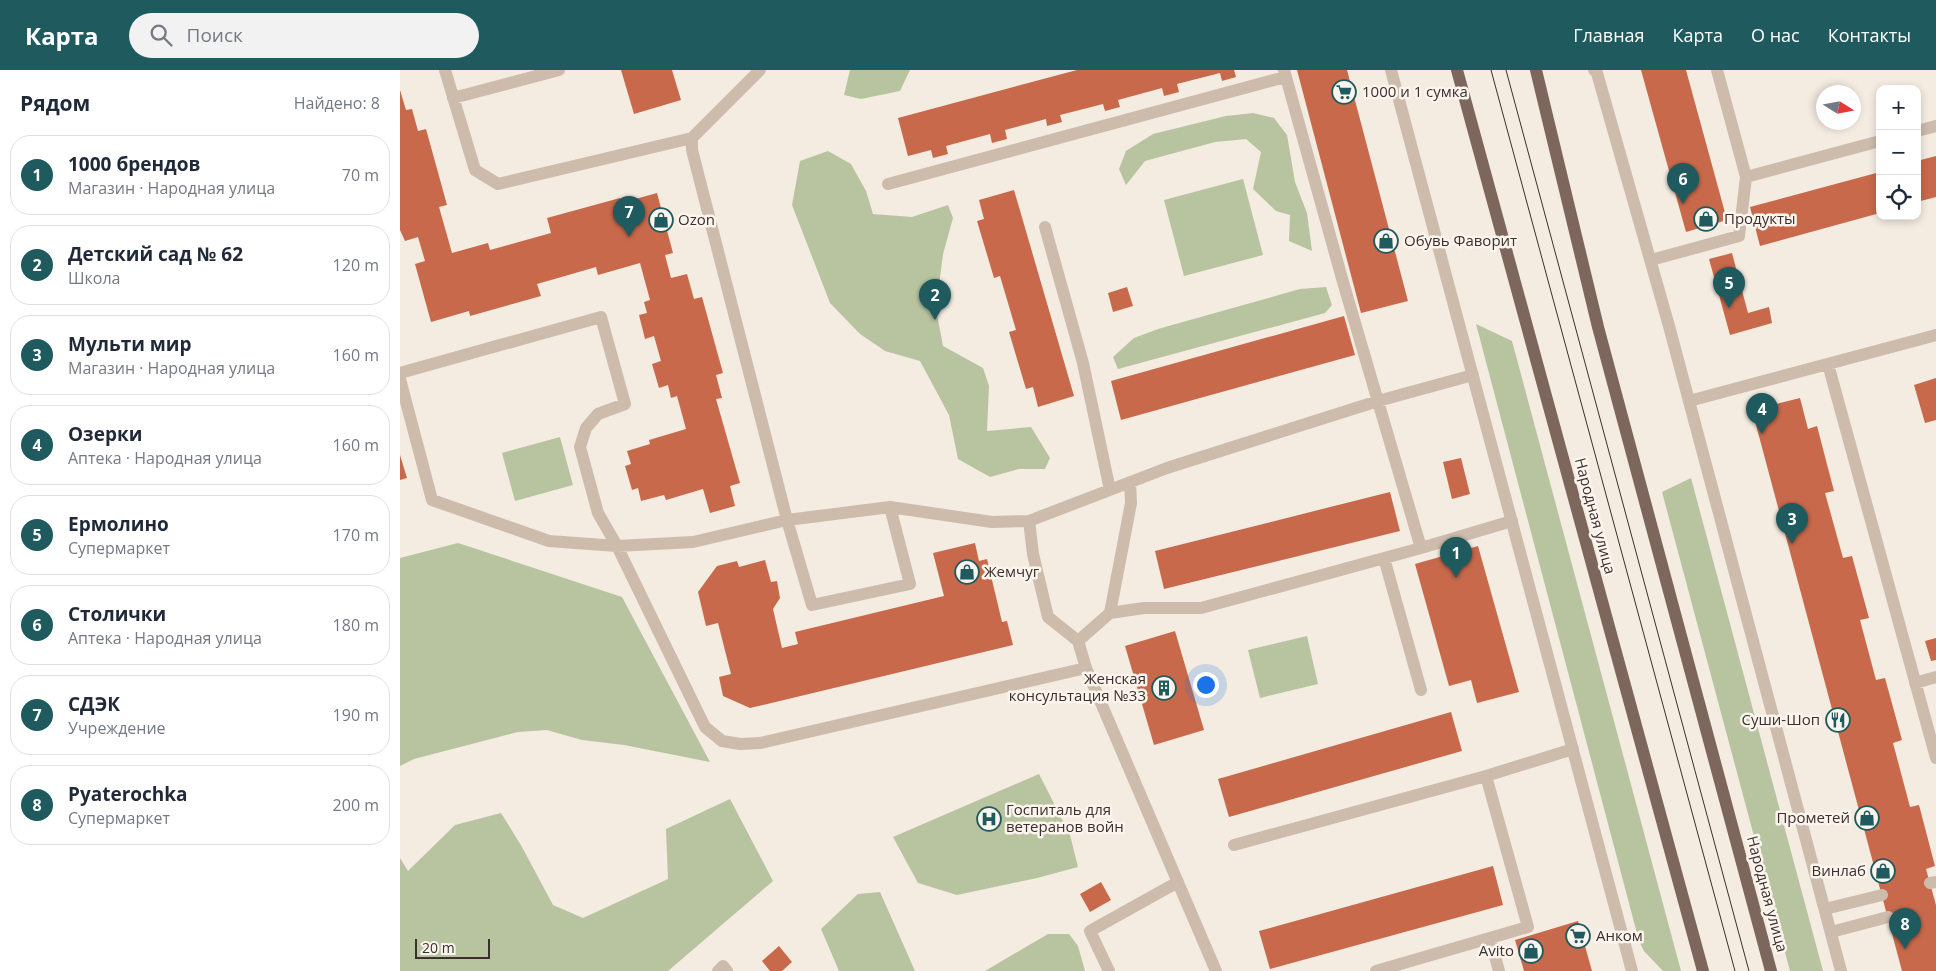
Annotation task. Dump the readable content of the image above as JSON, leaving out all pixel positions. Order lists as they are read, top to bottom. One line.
{"streets":{"main road":["Народная улица"]},"places":{"supermarket":["1000 и 1 сумка","Анком"],"shop":["Продукты","Ozon","Обувь Фаворит","Жемчуг","Прометей","Винлаб","Avito"],"building":["Женская консультация №33"],"restaurant":["Суши-Шоп"],"hospital":["Госпиталь для ветеранов войн"]},"scale_bar":"20 m","north":"right","page":{"header":"Карта","search":"Поиск","nav":["Главная","Карта","О нас","Контакты"],"heading":["Рядом","Найдено: 8"],"map_buttons":["+","−"],"list":[{"mark":"1","name":"1000 брендов","note":"Магазин · Народная улица","value":"70 m"},{"mark":"2","name":"Детский сад № 62","note":"Школа","value":"120 m"},{"mark":"3","name":"Мульти мир","note":"Магазин · Народная улица","value":"160 m"},{"mark":"4","name":"Озерки","note":"Аптека · Народная улица","value":"160 m"},{"mark":"5","name":"Ермолино","note":"Супермаркет","value":"170 m"},{"mark":"6","name":"Столички","note":"Аптека · Народная улица","value":"180 m"},{"mark":"7","name":"СДЭК","note":"Учреждение","value":"190 m"},{"mark":"8","name":"Pyaterochka","note":"Супермаркет","value":"200 m"}],"pins":["6","7","5","2","4","3","1","8"],"scale":"20 m"}}
